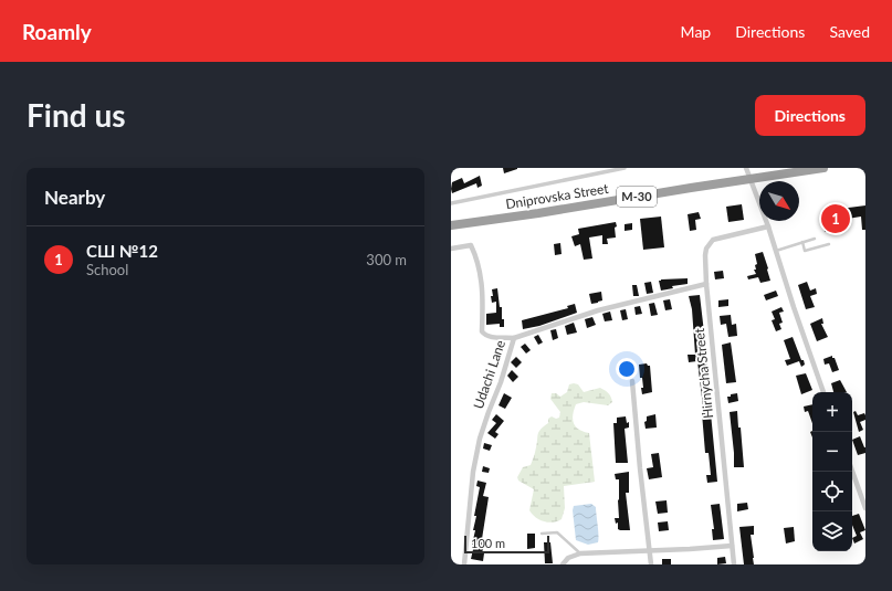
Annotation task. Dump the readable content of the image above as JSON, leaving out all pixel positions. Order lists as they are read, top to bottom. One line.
{"streets":{"highway":["Dniprovska Street","М-30"],"street":["Hirnycha Street","Udachi Lane"]},"crossings":[["Hirnycha Street","Udachi Lane"]],"scale_bar":"100 m","north":"bottom right","page":{"header":"Roamly","nav":["Map","Directions","Saved"],"buttons":"Directions","title":"Find us","heading":"Nearby","pins":"1","list":[{"mark":"1","name":"СШ №12","note":"School","value":"300 m"}],"map_buttons":["+","−"],"scale":"100 m"}}
